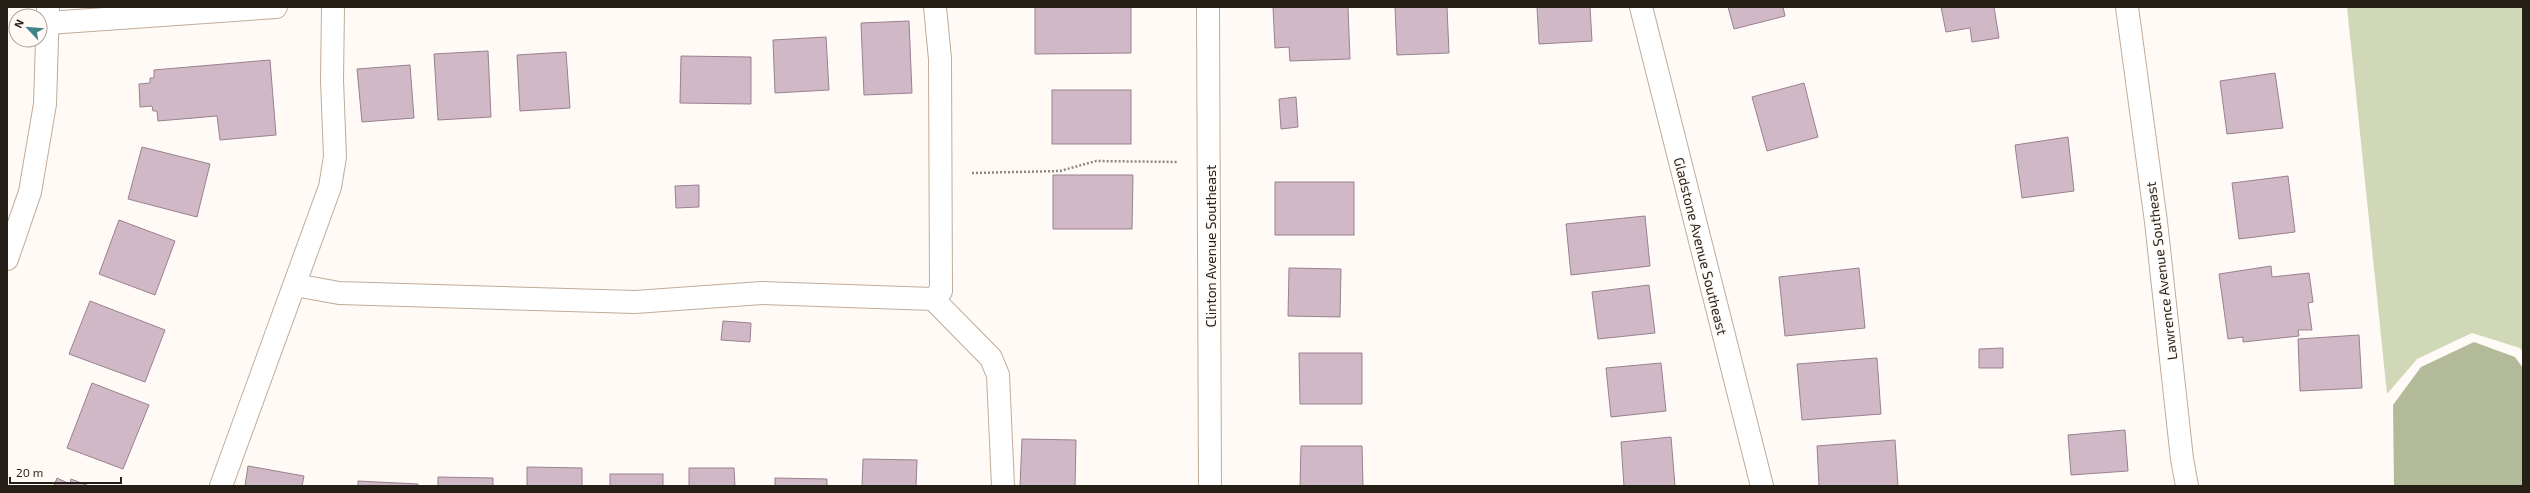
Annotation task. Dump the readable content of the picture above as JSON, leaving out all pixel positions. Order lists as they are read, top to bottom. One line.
{"streets":{"street":["Clinton Avenue Southeast","Gladstone Avenue Southeast","Lawrence Avenue Southeast"]},"scale_bar":"20 m","north":"top left"}
